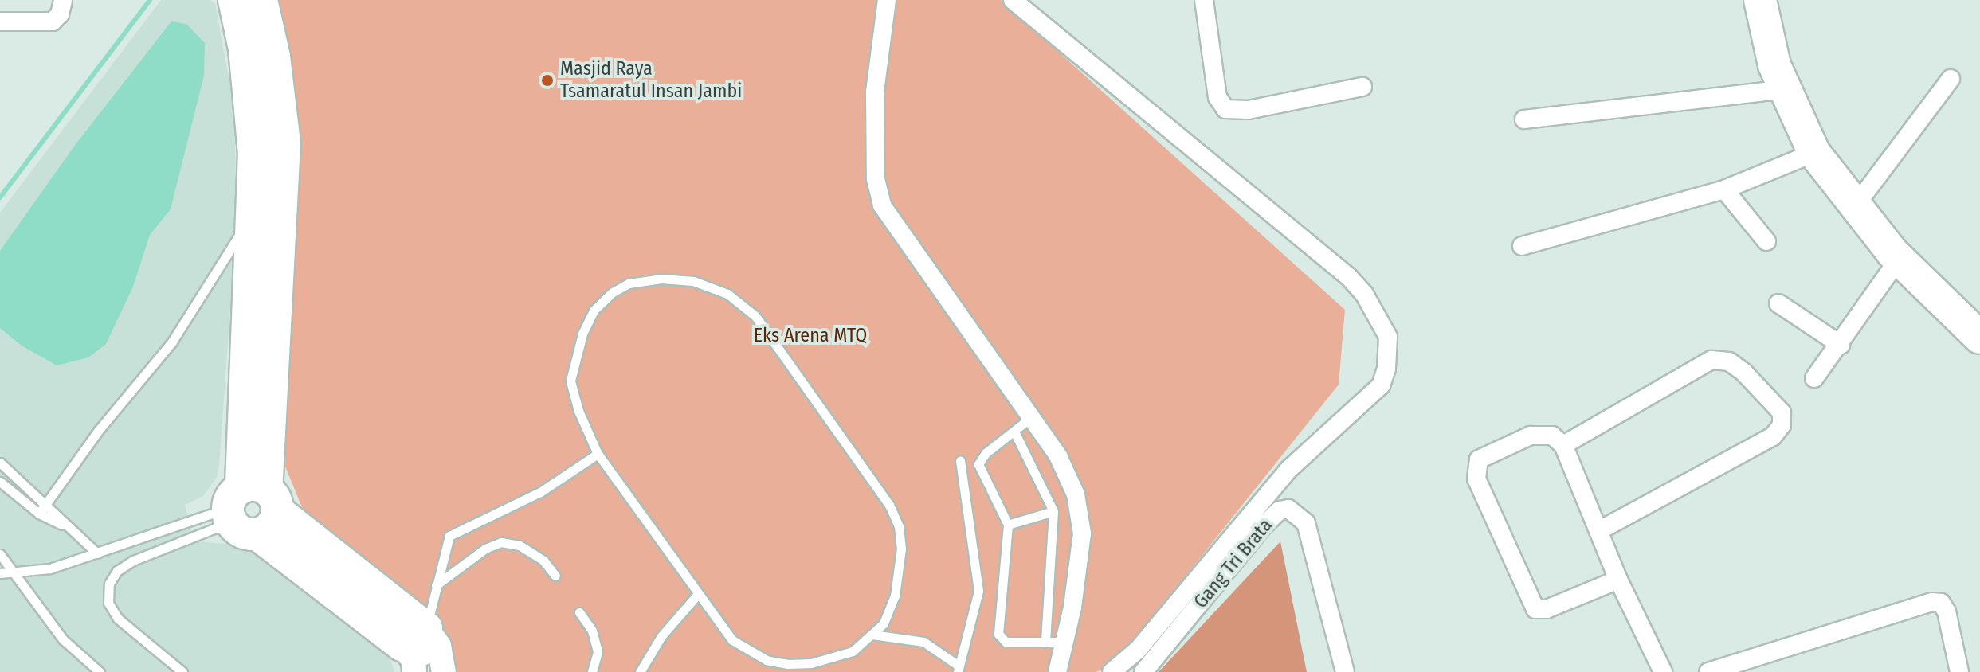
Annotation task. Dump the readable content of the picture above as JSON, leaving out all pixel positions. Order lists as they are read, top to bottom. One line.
{"streets":{"street":["Gang Tri Brata"]},"parks":["Eks Arena MTQ"],"places":["Masjid Raya Tsamaratul Insan Jambi"]}
